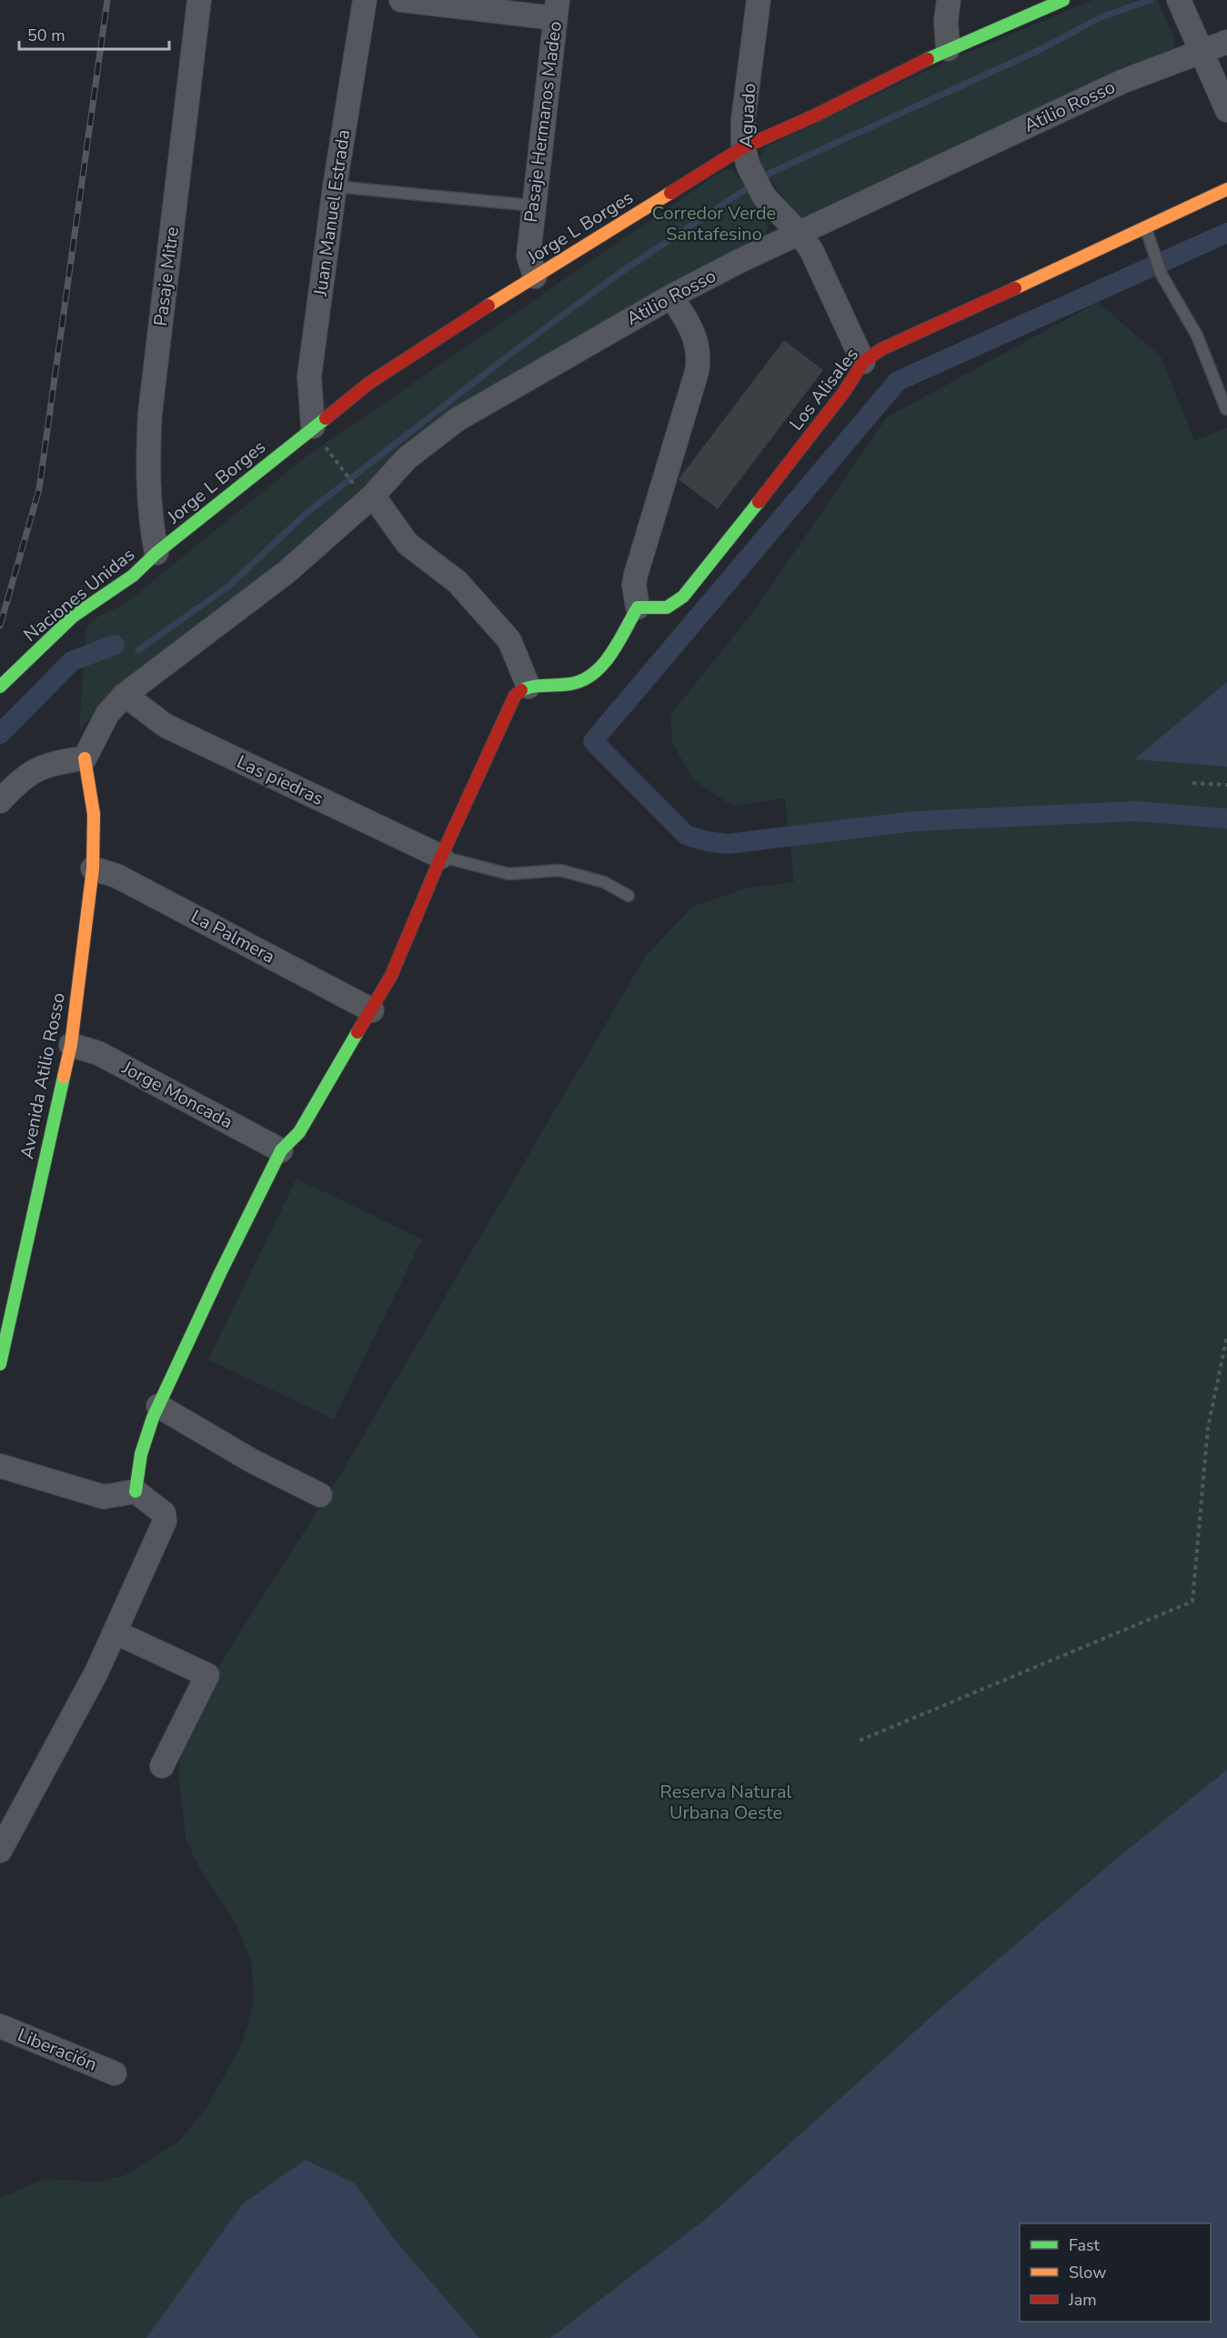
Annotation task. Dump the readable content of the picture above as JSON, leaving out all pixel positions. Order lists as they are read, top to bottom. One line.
{"streets":{"street":["Atilio Rosso","Aguado","Pasaje Hermanos Madeo","Juan Manuel Estrada","Jorge L Borges","Pasaje Mitre","Los Alisales","Naciones Unidas","Las piedras","La Palmera","Avenida Atilio Rosso","Jorge Moncada","Liberación"]},"crossings":[["Atilio Rosso","Aguado"],["Atilio Rosso","Las piedras"],["Atilio Rosso","Avenida Atilio Rosso"],["Aguado","Jorge L Borges"],["Aguado","Los Alisales"],["Pasaje Hermanos Madeo","Jorge L Borges"],["Juan Manuel Estrada","Jorge L Borges"],["Jorge L Borges","Pasaje Mitre"],["Jorge L Borges","Naciones Unidas"],["Pasaje Mitre","Naciones Unidas"],["La Palmera","Avenida Atilio Rosso"],["Avenida Atilio Rosso","Jorge Moncada"]],"parks":["Corredor Verde Santafesino","Reserva Natural Urbana Oeste"],"legend":["Fast","Slow","Jam"],"scale_bar":"50 m"}
